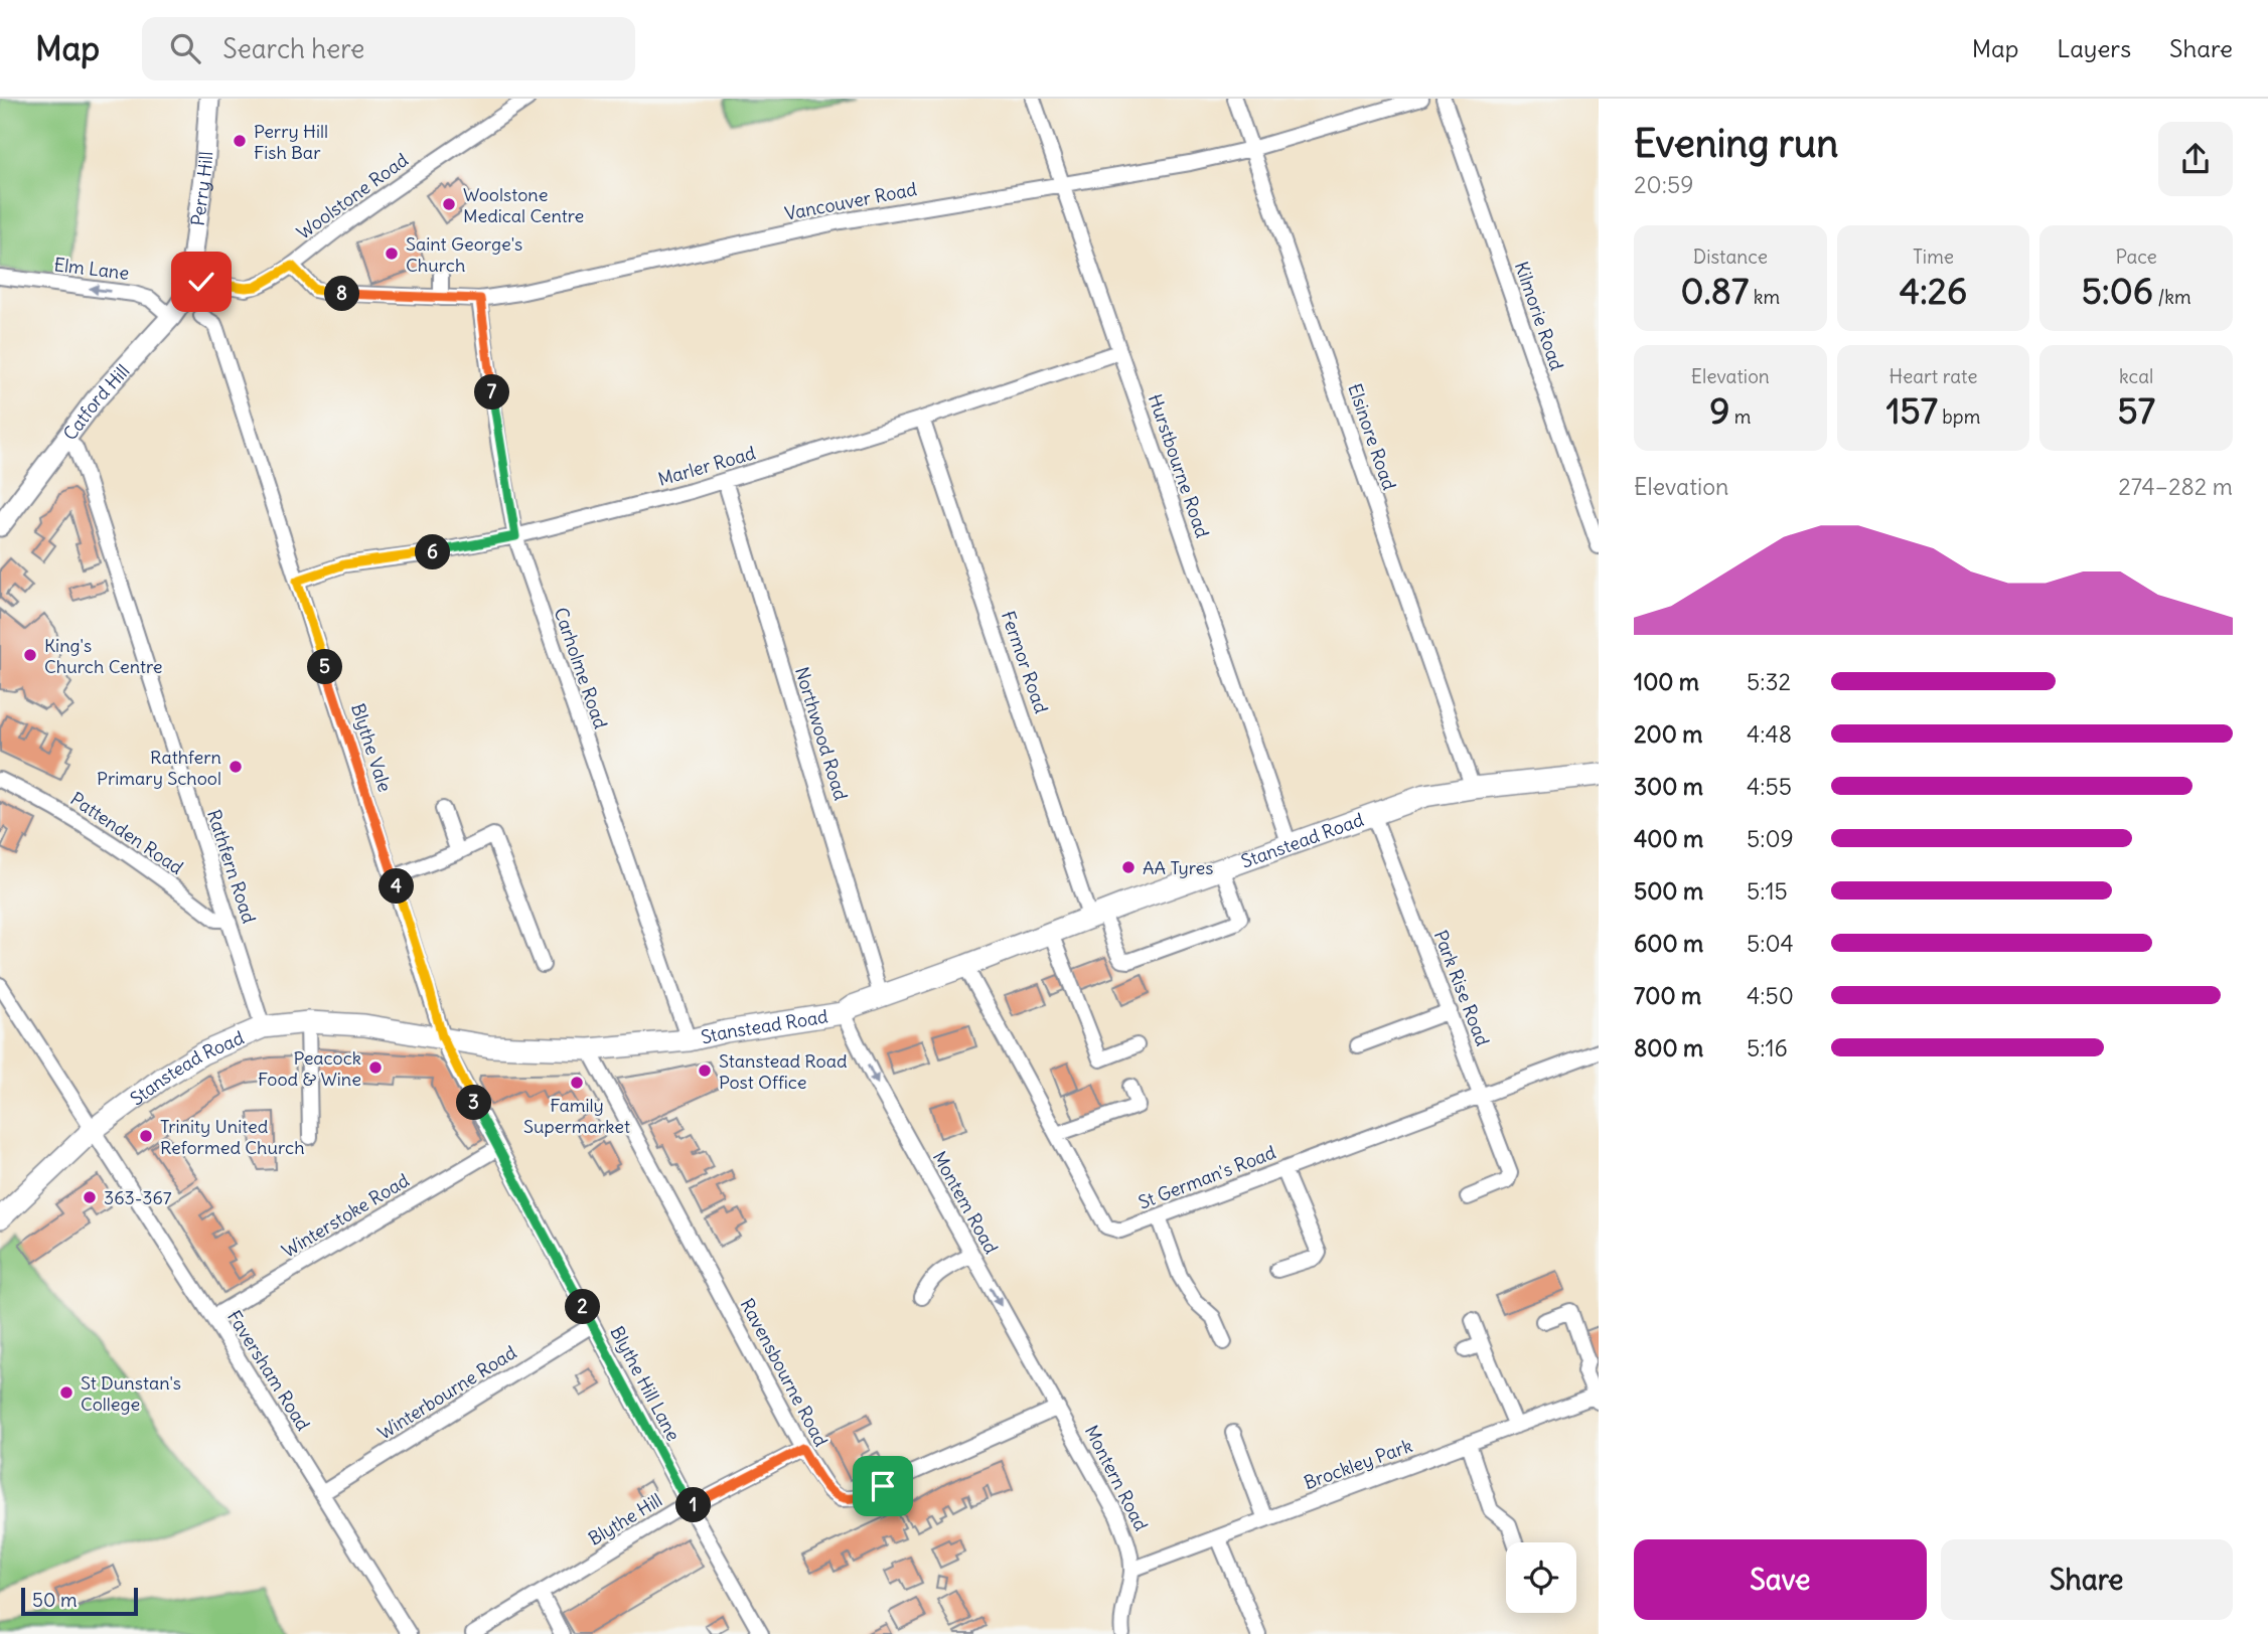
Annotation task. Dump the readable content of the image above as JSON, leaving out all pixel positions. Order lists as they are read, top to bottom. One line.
{"streets":{"highway":["Stanstead Road"],"main road":["Perry Hill","Catford Hill"],"street":["Woolstone Road","Vancouver Road","Elm Lane","Kilmorie Road","Elsinore Road","Marler Road","Hurstbourne Road","Fermor Road","Carholme Road","Northwood Road","Blythe Vale","Pattenden Road","Rathfern Road","Park Rise Road","St German's Road","Montem Road","Winterstoke Road","Faversham Road","Ravensbourne Road","Blythe Hill Lane","Winterbourne Road","Brockley Park","Montern Road","Blythe Hill"]},"crossings":[["Perry Hill","Woolstone Road"],["Perry Hill","Catford Hill"],["Woolstone Road","Vancouver Road"],["Woolstone Road","Catford Hill"],["Vancouver Road","Elsinore Road"],["Vancouver Road","Hurstbourne Road"],["Vancouver Road","Carholme Road"],["Elm Lane","Catford Hill"],["Catford Hill","Rathfern Road"],["Elsinore Road","Stanstead Road"],["Marler Road","Hurstbourne Road"],["Marler Road","Fermor Road"],["Marler Road","Carholme Road"],["Marler Road","Northwood Road"],["Marler Road","Blythe Vale"],["Hurstbourne Road","Stanstead Road"],["Fermor Road","Stanstead Road"],["Carholme Road","Stanstead Road"],["Northwood Road","Stanstead Road"],["Blythe Vale","Stanstead Road"],["Blythe Vale","Blythe Hill Lane"],["Pattenden Road","Rathfern Road"],["Stanstead Road","Rathfern Road"],["Stanstead Road","Park Rise Road"],["Stanstead Road","St German's Road"],["Stanstead Road","Montem Road"],["Stanstead Road","Faversham Road"],["Stanstead Road","Ravensbourne Road"],["Stanstead Road","Blythe Hill Lane"],["Park Rise Road","St German's Road"],["Montem Road","Ravensbourne Road"],["Montem Road","Montern Road"],["Winterstoke Road","Faversham Road"],["Winterstoke Road","Blythe Hill Lane"],["Faversham Road","Winterbourne Road"],["Ravensbourne Road","Montern Road"],["Ravensbourne Road","Blythe Hill"],["Blythe Hill Lane","Winterbourne Road"],["Blythe Hill Lane","Blythe Hill"],["Brockley Park","Montern Road"]],"one_way":["Elm Lane","Montem Road"],"places":["Perry Hill Fish Bar","Woolstone Medical Centre","Saint George's Church","King's Church Centre","Rathfern Primary School","AA Tyres","Peacock Food & Wine","Stanstead Road Post Office","Family Supermarket","Trinity United Reformed Church","363-367","St Dunstan's College"],"scale_bar":"50 m","page":{"header":"Map","search":"Search here","nav":["Map","Layers","Share"],"heading":["Evening run","20:59"],"stats":[["Distance","0.87 km"],["Time","4:26"],["Pace","5:06 /km"],["Elevation","9 m"],["Heart rate","157 bpm"],["kcal","57"]],"pins":["8","7","6","5","4","3","2","1"],"chart":["Elevation","274–282 m"],"list":[{"name":"100 m","note":"5:32"},{"name":"200 m","note":"4:48"},{"name":"300 m","note":"4:55"},{"name":"400 m","note":"5:09"},{"name":"500 m","note":"5:15"},{"name":"600 m","note":"5:04"},{"name":"700 m","note":"4:50"},{"name":"800 m","note":"5:16"}],"buttons":["Save","Share"],"scale":"50 m"}}
